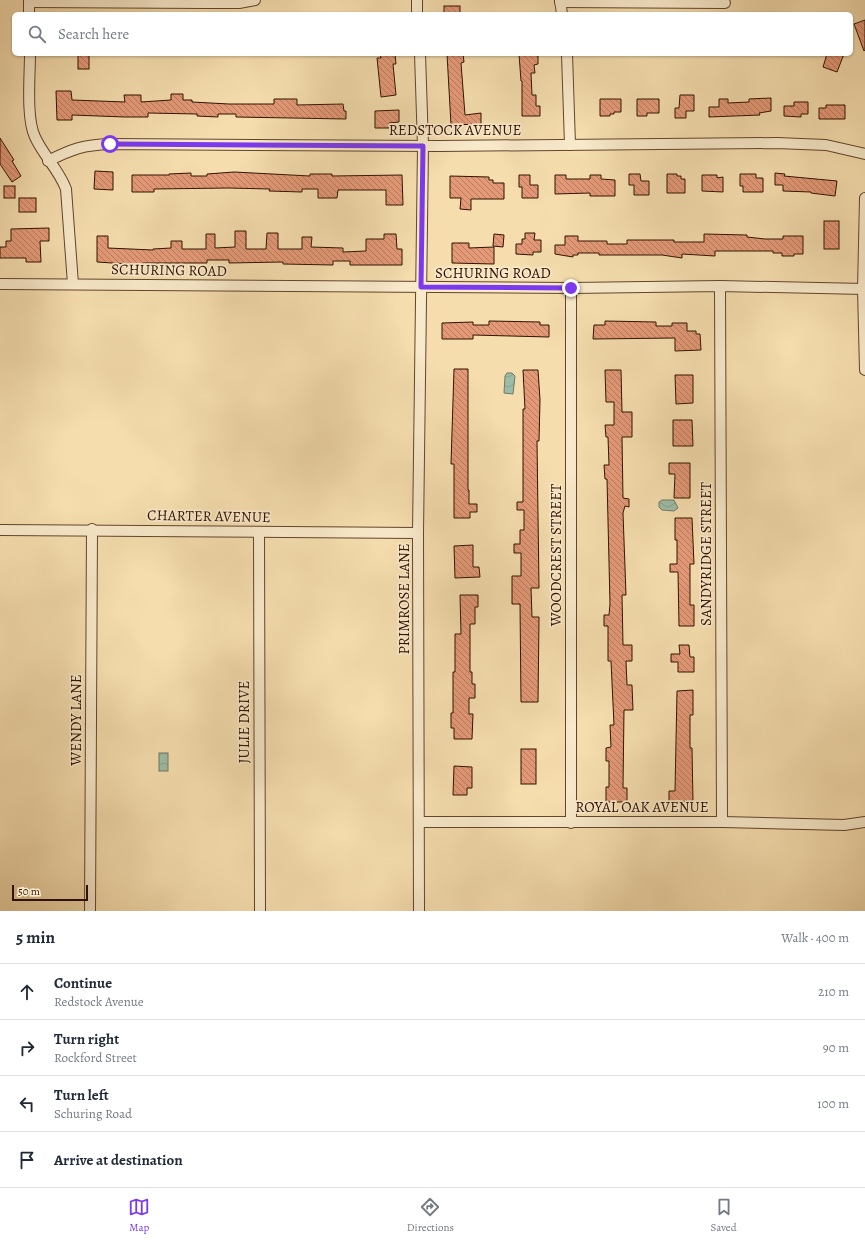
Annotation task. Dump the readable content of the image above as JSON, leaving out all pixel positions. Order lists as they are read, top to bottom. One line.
{"streets":{"street":["REDSTOCK AVENUE","SCHURING ROAD","CHARTER AVENUE","SANDYRIDGE STREET","WOODCREST STREET","PRIMROSE LANE","WENDY LANE","JULIE DRIVE","ROYAL OAK AVENUE"]},"crossings":[["REDSTOCK AVENUE","PRIMROSE LANE"],["SCHURING ROAD","SANDYRIDGE STREET"],["SCHURING ROAD","WOODCREST STREET"],["SCHURING ROAD","PRIMROSE LANE"],["CHARTER AVENUE","PRIMROSE LANE"],["CHARTER AVENUE","WENDY LANE"],["CHARTER AVENUE","JULIE DRIVE"],["SANDYRIDGE STREET","ROYAL OAK AVENUE"],["WOODCREST STREET","ROYAL OAK AVENUE"],["PRIMROSE LANE","ROYAL OAK AVENUE"]],"scale_bar":"50 m","page":{"search":"Search here","scale":"50 m","heading":["5 min","Walk · 400 m"],"list":[["Continue","Redstock Avenue","210 m"],["Turn right","Rockford Street","90 m"],["Turn left","Schuring Road","100 m"],"Arrive at destination"],"nav":["Map","Directions","Saved"]}}
